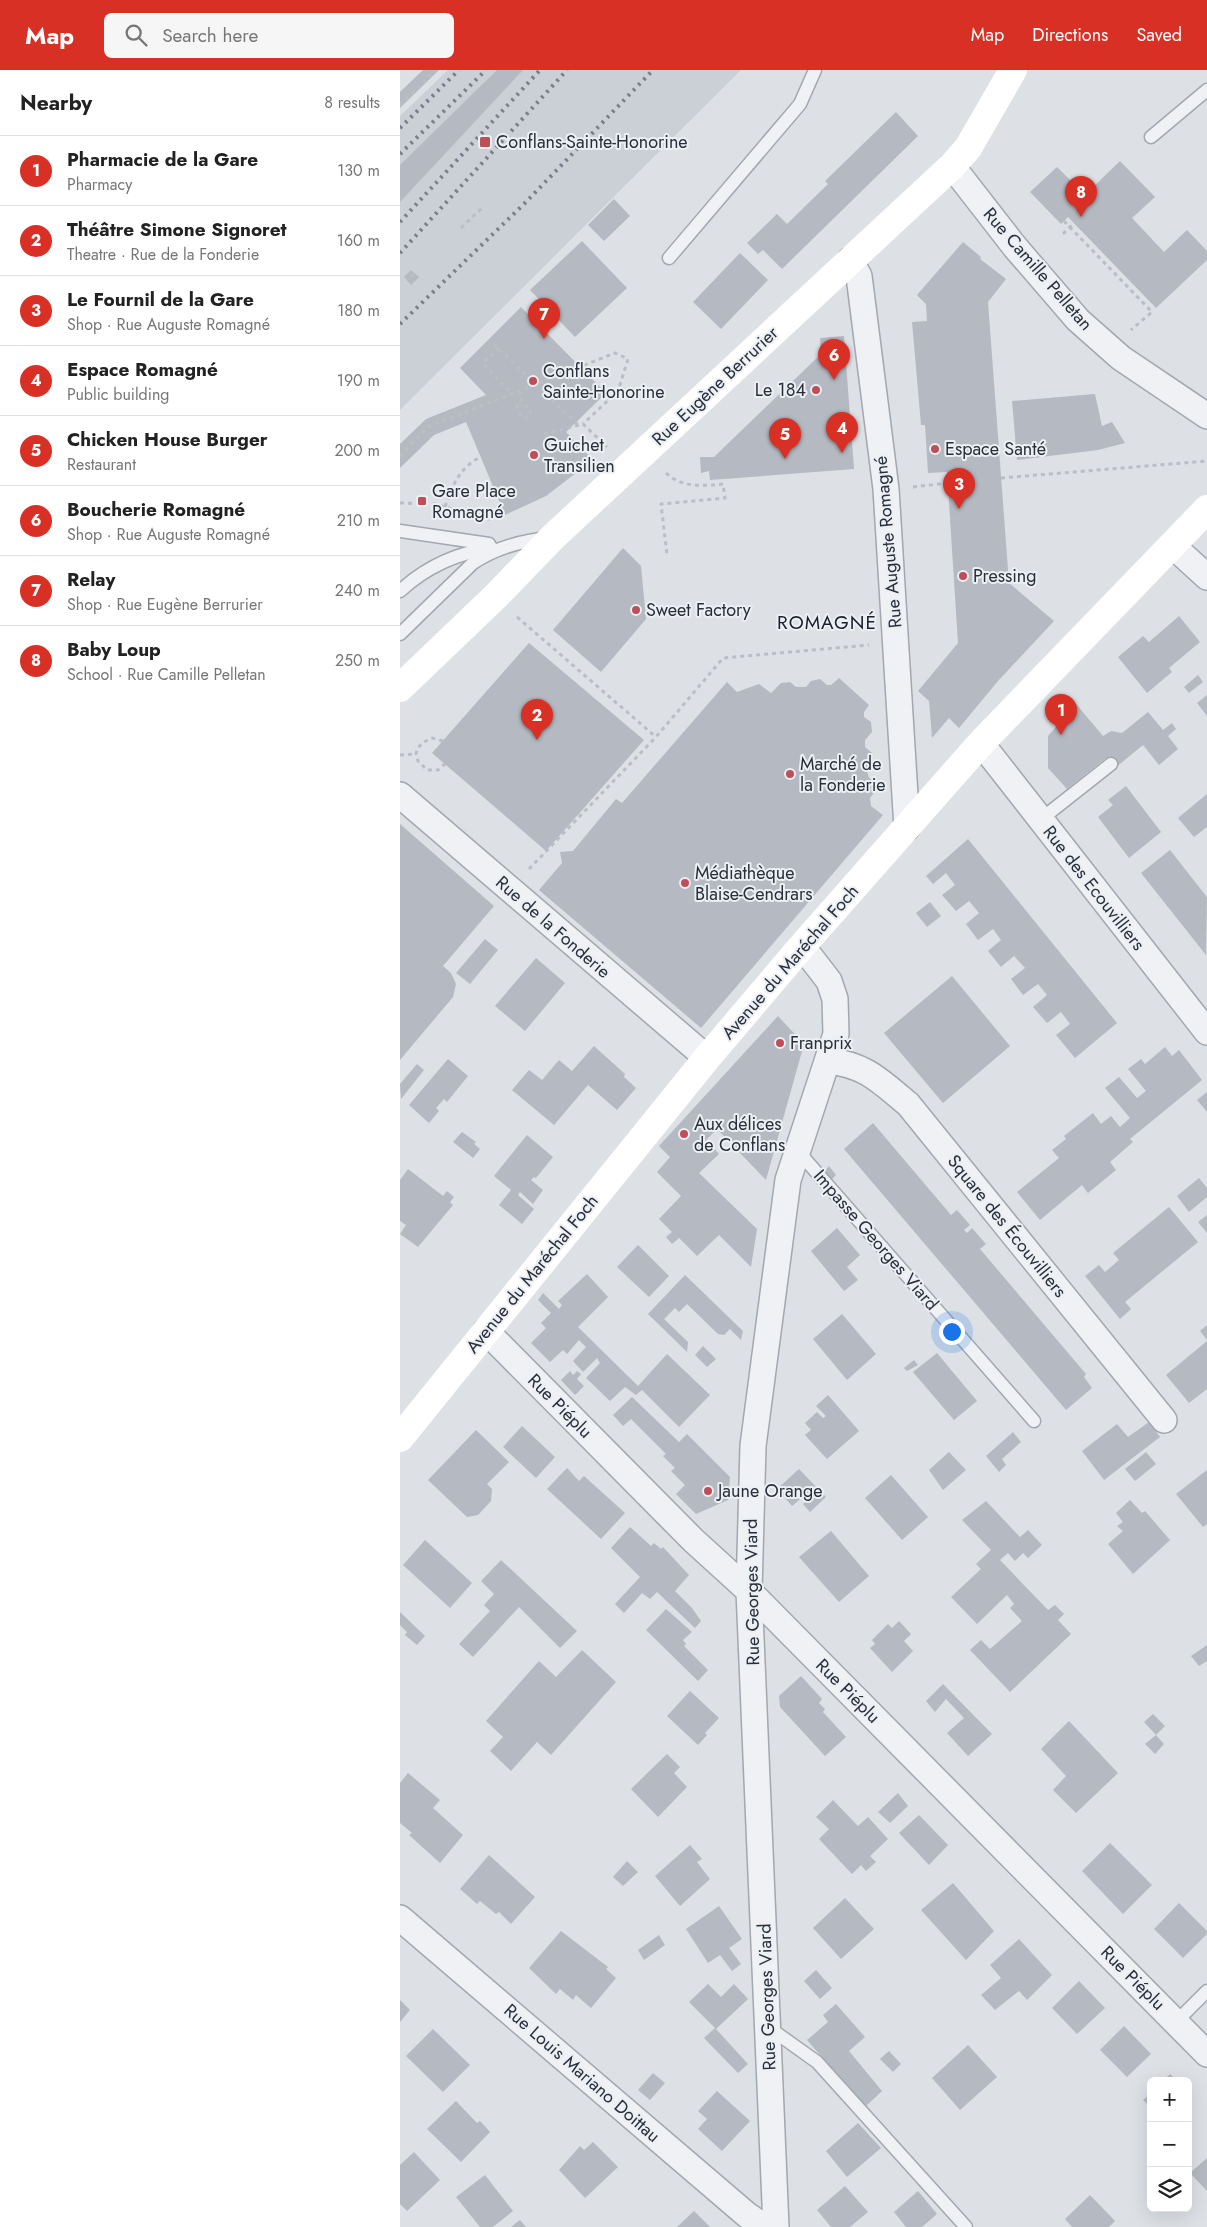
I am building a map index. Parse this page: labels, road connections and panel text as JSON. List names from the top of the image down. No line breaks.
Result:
{"streets":{"main road":["Rue Eugène Berrurier","Avenue du Maréchal Foch"],"street":["Rue Camille Pelletan","Rue Auguste Romagné","Rue des Ecouvilliers","Rue de la Fonderie","Square des Écouvilliers","Rue Piéplu","Rue Georges Viard","Rue Louis Mariano Doittau"],"lane":["Impasse Georges Viard"]},"crossings":[["Rue Camille Pelletan","Rue Eugène Berrurier"],["Rue Eugène Berrurier","Rue Auguste Romagné"],["Rue Auguste Romagné","Avenue du Maréchal Foch"],["Rue des Ecouvilliers","Avenue du Maréchal Foch"],["Rue de la Fonderie","Avenue du Maréchal Foch"],["Avenue du Maréchal Foch","Rue Piéplu"],["Avenue du Maréchal Foch","Rue Georges Viard"],["Square des Écouvilliers","Rue Georges Viard"],["Impasse Georges Viard","Rue Georges Viard"],["Rue Piéplu","Rue Georges Viard"]],"districts":["ROMAGNÉ"],"places":{"transit":["Conflans-Sainte-Honorine","Gare Place Romagné"],"other":["Conflans Sainte-Honorine","Le 184","Espace Santé","Guichet Transilien","Pressing","Sweet Factory","Marché de la Fonderie","Médiathèque Blaise-Cendrars","Franprix","Aux délices de Conflans","Jaune Orange"]},"page":{"header":"Map","search":"Search here","nav":["Map","Directions","Saved"],"heading":["Nearby","8 results"],"list":[{"mark":"1","name":"Pharmacie de la Gare","note":"Pharmacy","value":"130 m"},{"mark":"2","name":"Théâtre Simone Signoret","note":"Theatre · Rue de la Fonderie","value":"160 m"},{"mark":"3","name":"Le Fournil de la Gare","note":"Shop · Rue Auguste Romagné","value":"180 m"},{"mark":"4","name":"Espace Romagné","note":"Public building","value":"190 m"},{"mark":"5","name":"Chicken House Burger","note":"Restaurant","value":"200 m"},{"mark":"6","name":"Boucherie Romagné","note":"Shop · Rue Auguste Romagné","value":"210 m"},{"mark":"7","name":"Relay","note":"Shop · Rue Eugène Berrurier","value":"240 m"},{"mark":"8","name":"Baby Loup","note":"School · Rue Camille Pelletan","value":"250 m"}],"pins":["8","7","6","4","5","3","1","2"],"map_buttons":["+","−"]}}
